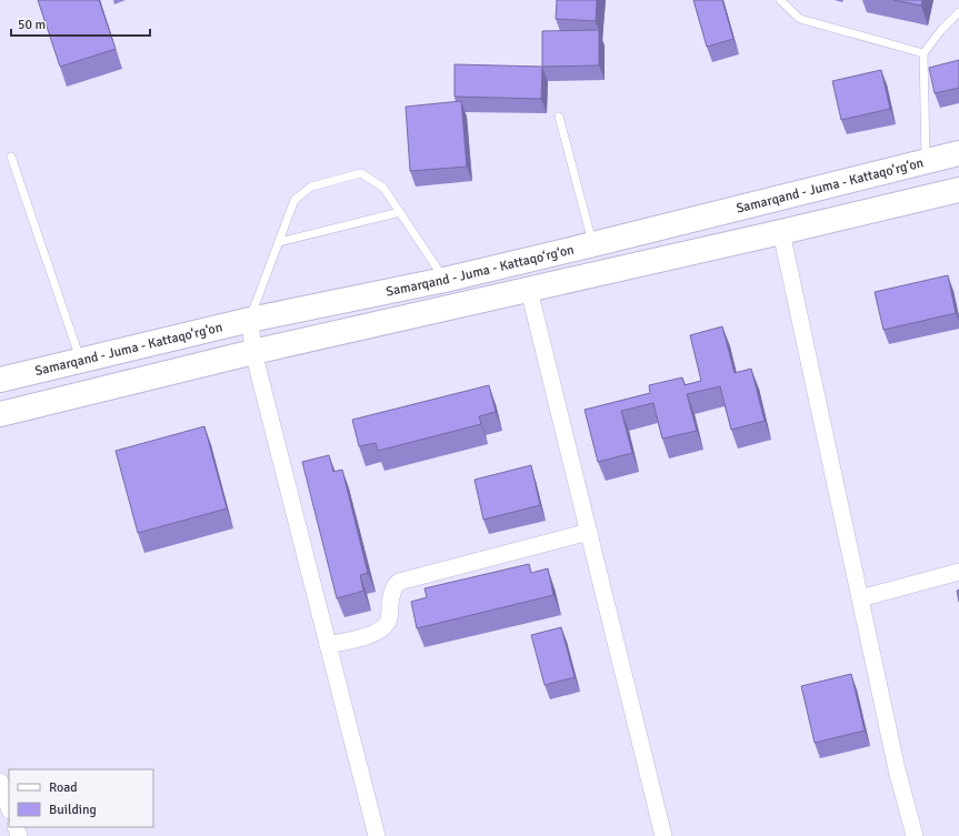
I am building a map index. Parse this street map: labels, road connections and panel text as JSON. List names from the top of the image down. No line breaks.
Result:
{"streets":{"main road":["Samarqand - Juma - Kattaqo‘rg‘on"]},"legend":["Road","Building"],"scale_bar":"50 m"}
